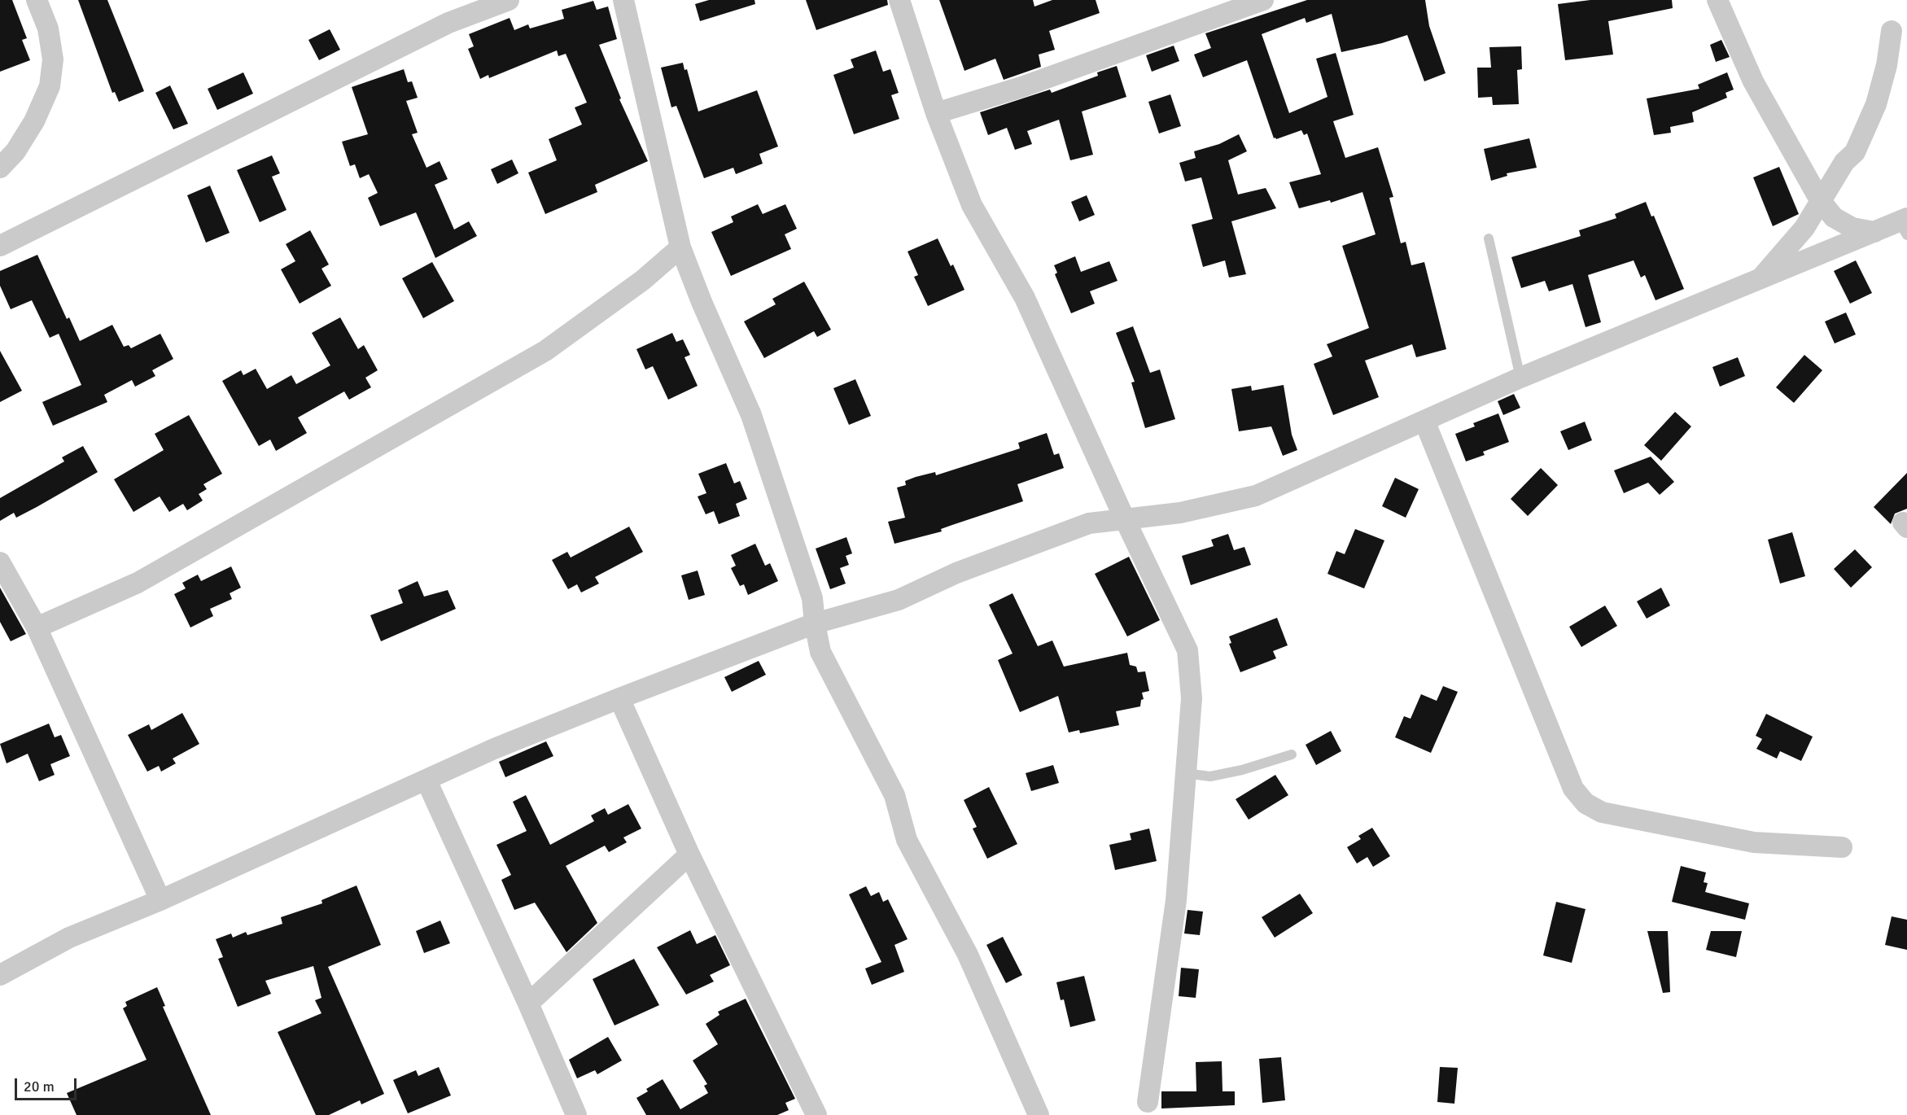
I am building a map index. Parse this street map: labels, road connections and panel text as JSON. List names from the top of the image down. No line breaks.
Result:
{"scale_bar":"20 m"}
